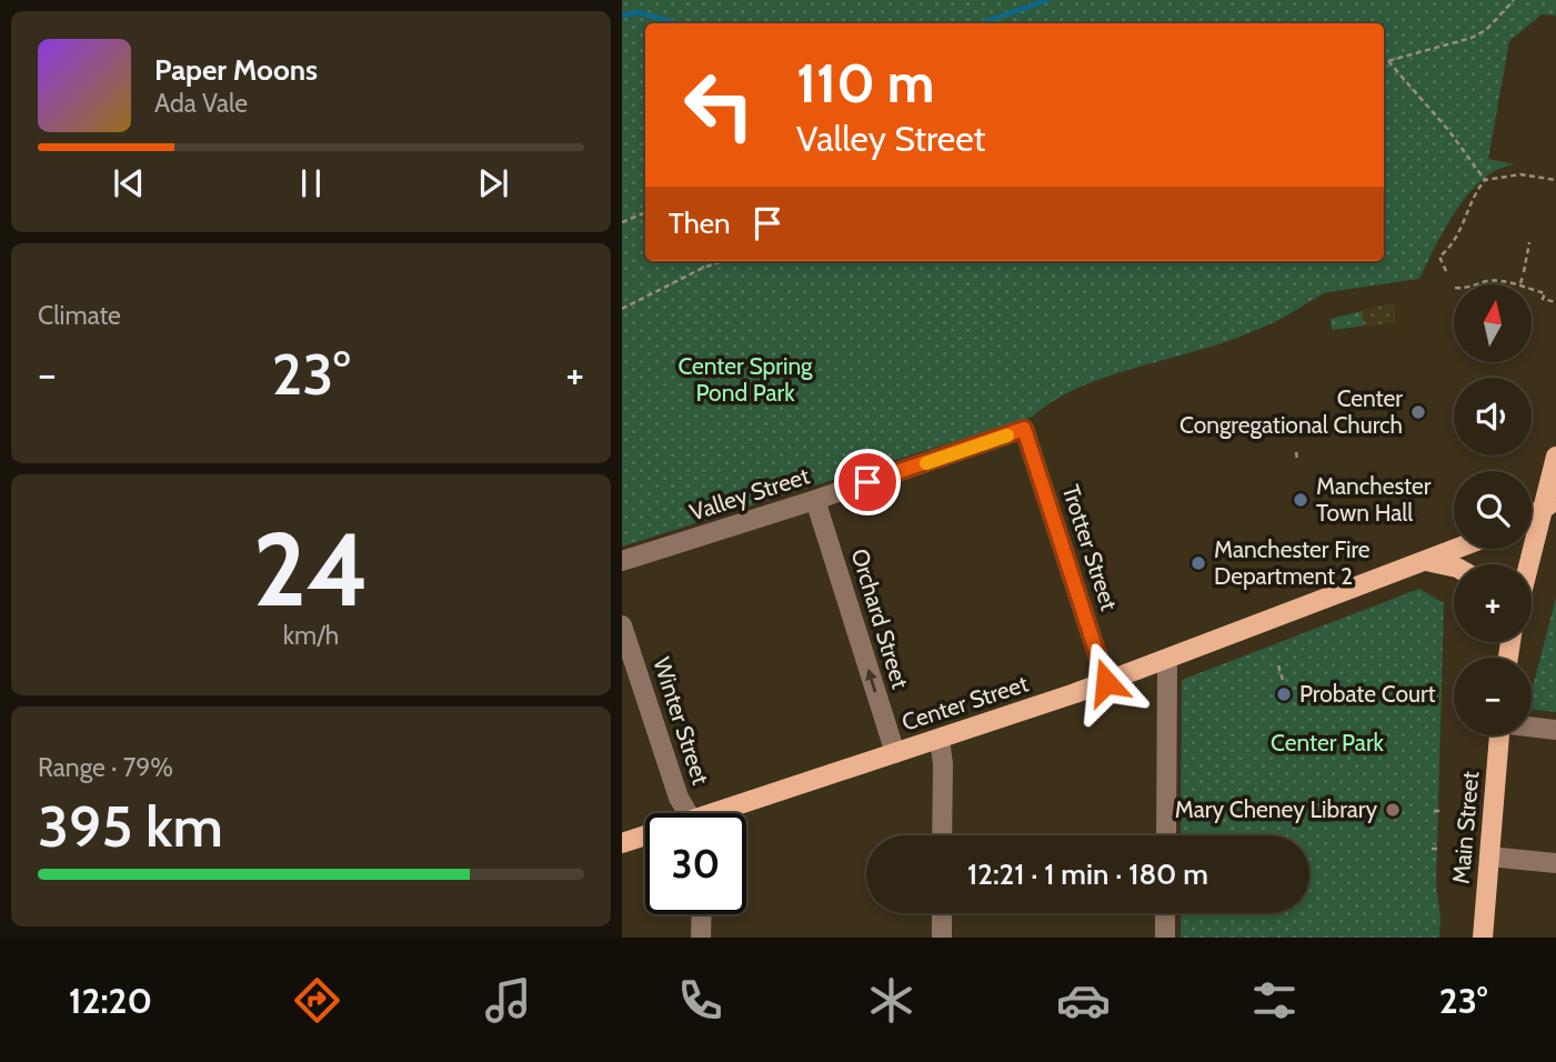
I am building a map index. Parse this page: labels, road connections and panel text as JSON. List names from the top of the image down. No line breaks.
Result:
{"streets":{"main road":["Center Street","Main Street"],"street":["Valley Street","Trotter Street","Orchard Street","Winter Street"]},"crossings":[["Valley Street","Trotter Street"],["Valley Street","Orchard Street"],["Trotter Street","Center Street"],["Orchard Street","Center Street"]],"one_way":["Orchard Street"],"parks":["Center Spring Pond Park","Center Park"],"places":["Center Congregational Church","Manchester Town Hall","Manchester Fire Department 2","Probate Court","Mary Cheney Library"],"north":"top","page":{"turn":["110 m","Valley Street"],"song":["Paper Moons","Ada Vale"],"then":"Then","tile":["Climate",["24","km/h"],["Range · 79%","395 km"]],"map_buttons":["+","−"],"heat":["−","23°","+"],"limit":"30","trip":"12:21 · 1 min · 180 m","tabs":["12:20","23°"]}}
